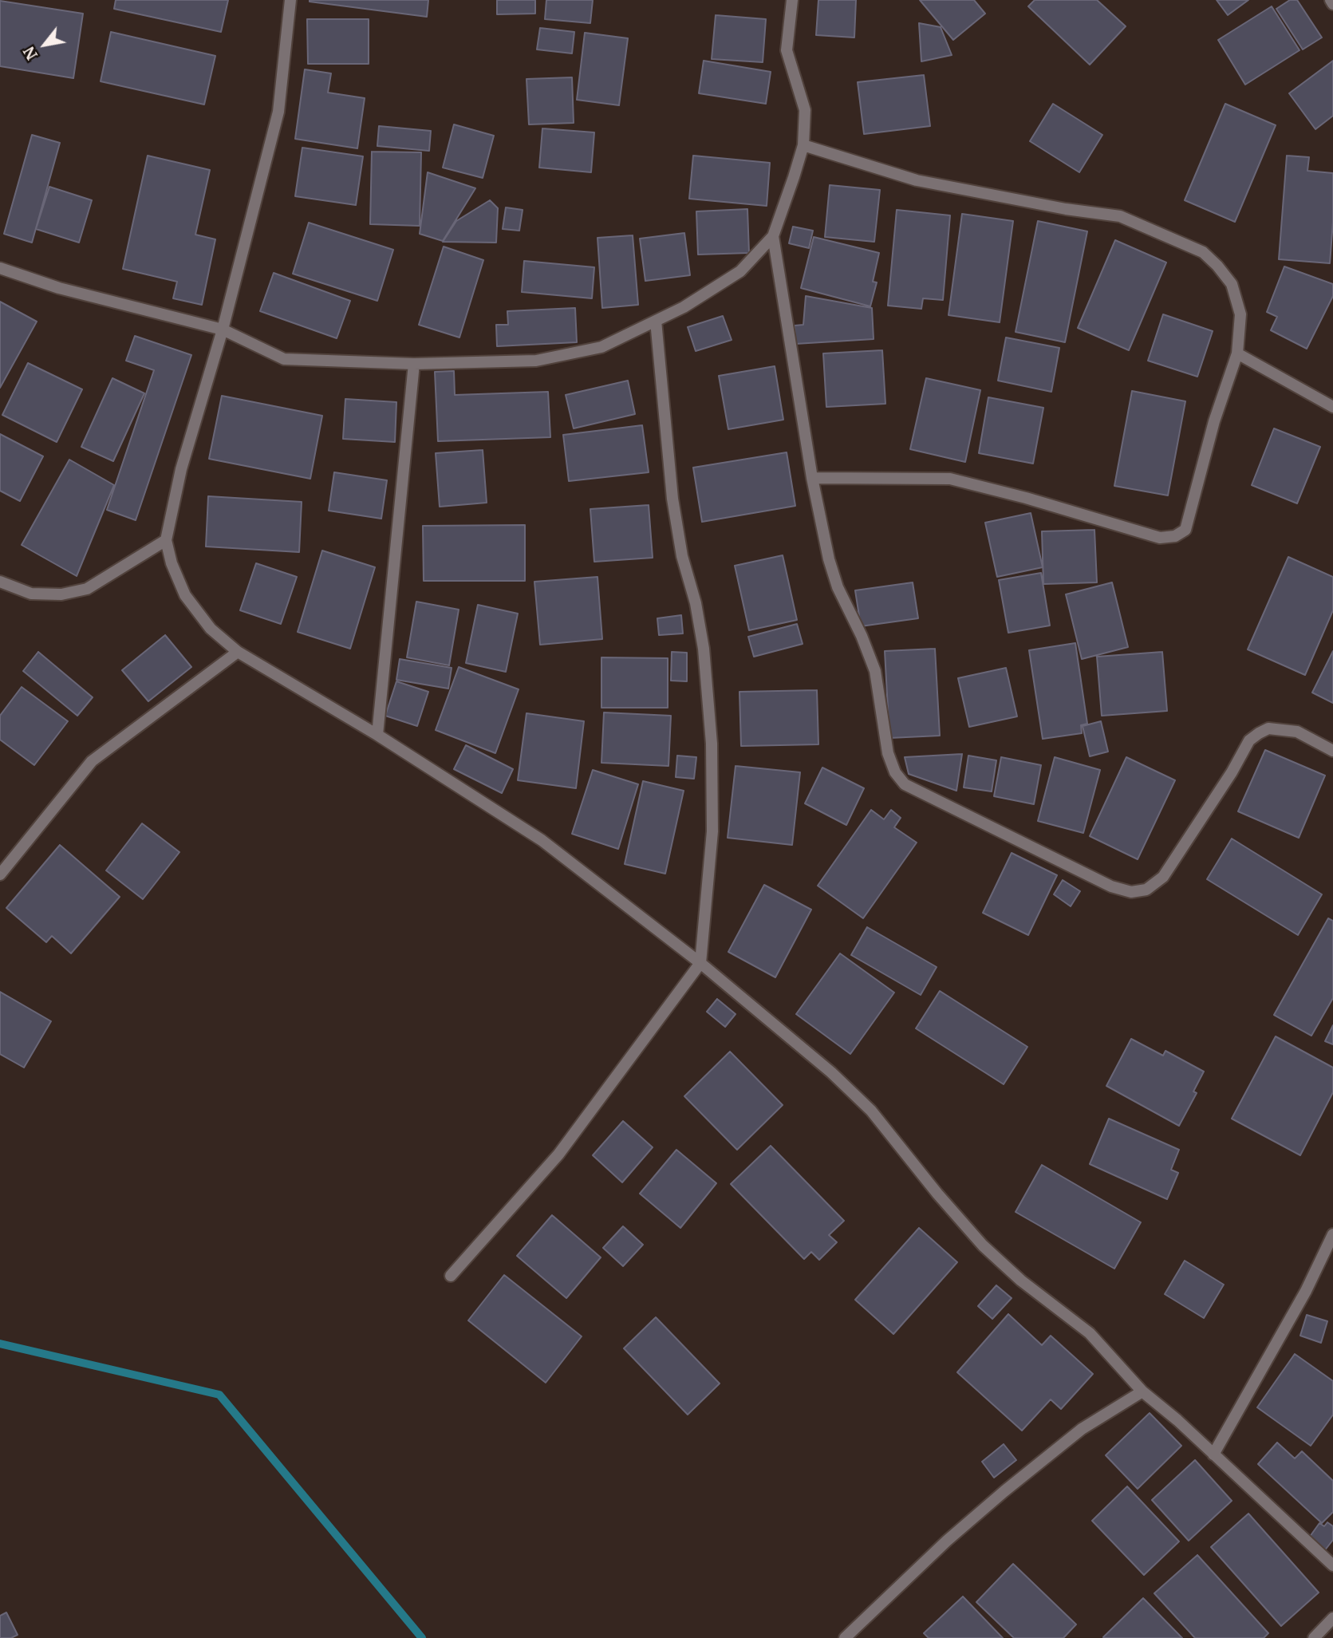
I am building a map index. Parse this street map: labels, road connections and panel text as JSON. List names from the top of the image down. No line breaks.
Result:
{"north":"bottom left"}
